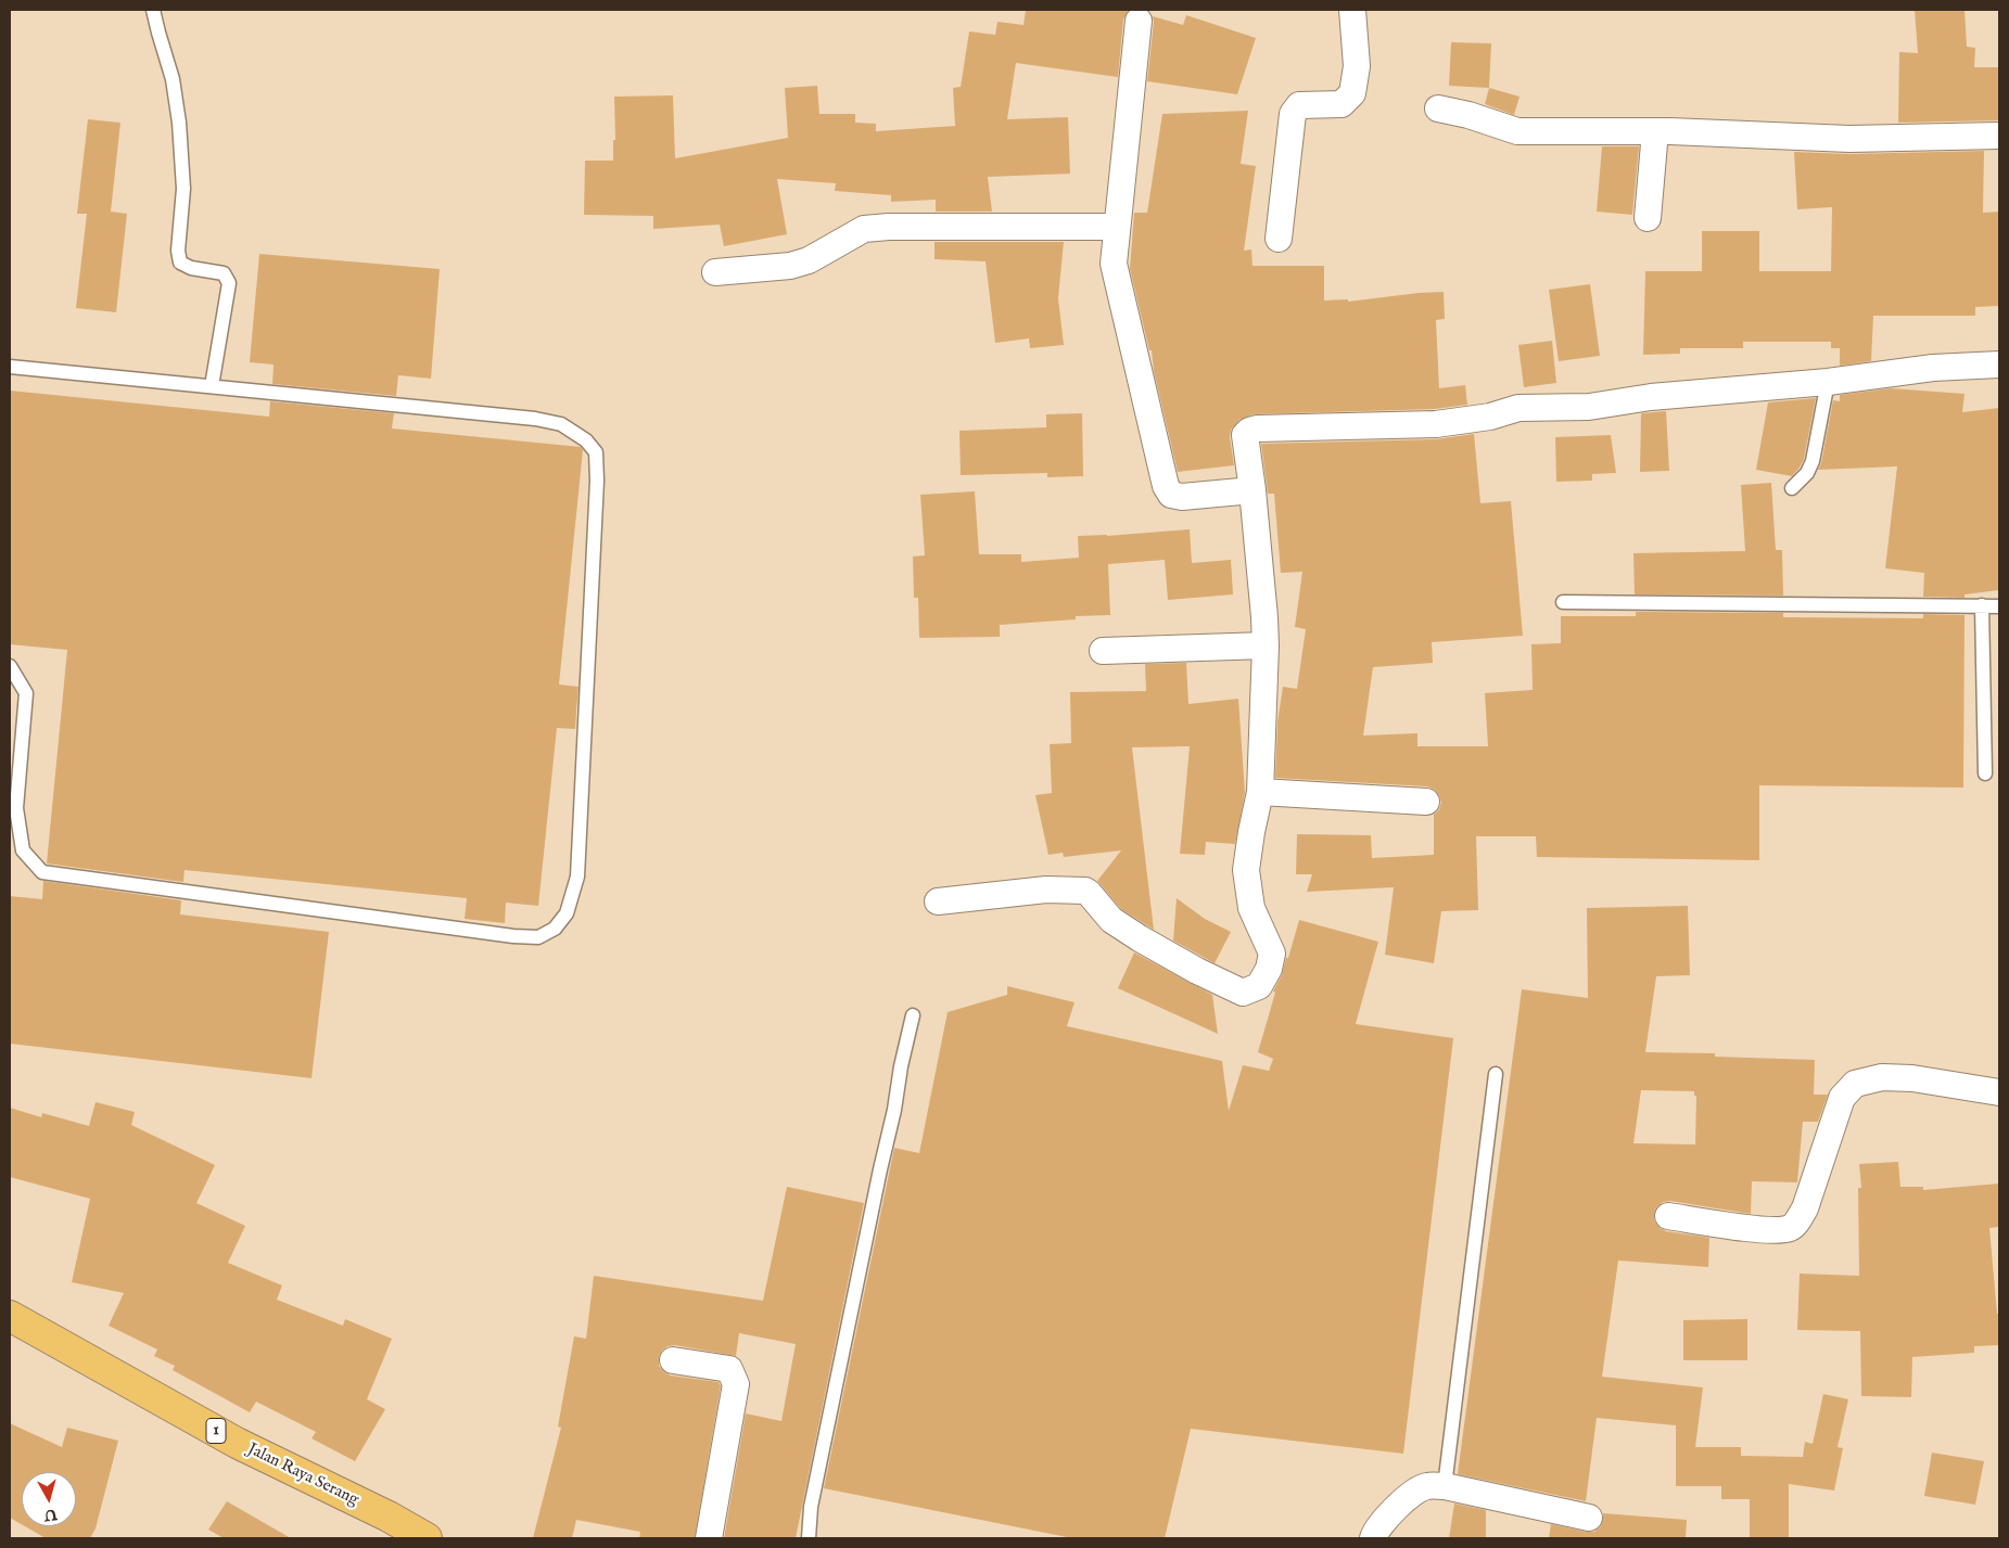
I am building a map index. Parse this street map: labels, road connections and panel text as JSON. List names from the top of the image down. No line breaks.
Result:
{"streets":{"highway":["1","Jalan Raya Serang"]},"north":"bottom"}
